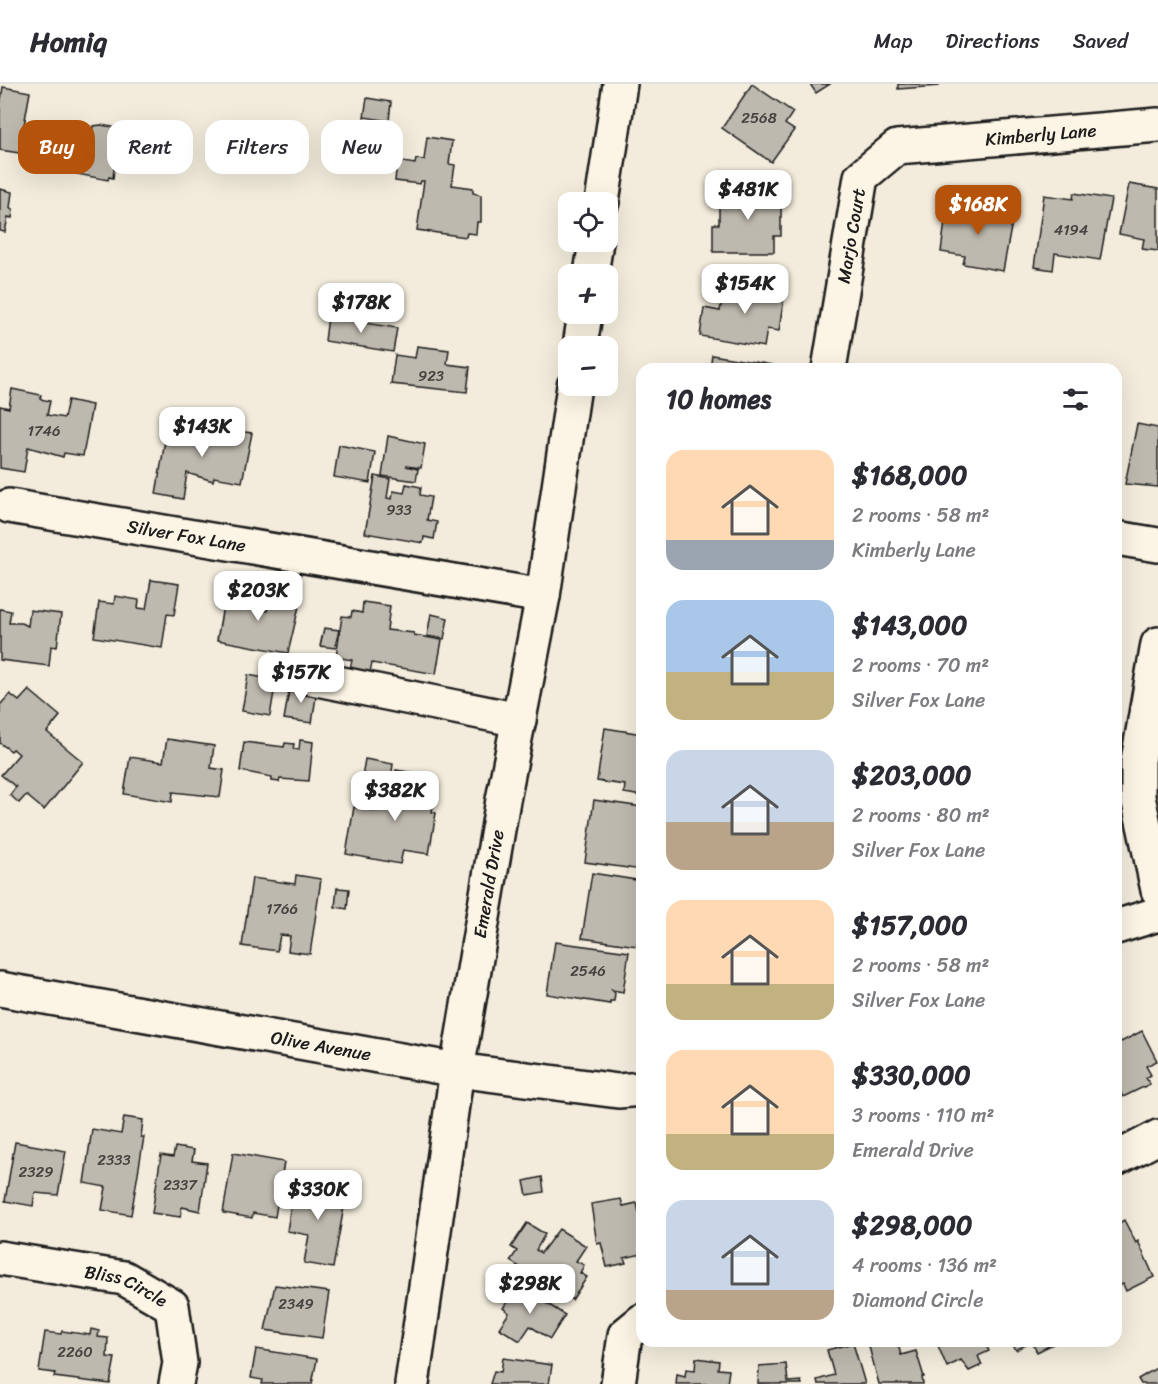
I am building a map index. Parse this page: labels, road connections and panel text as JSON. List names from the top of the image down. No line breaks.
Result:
{"streets":{"main road":["Kimberly Lane","Marjo Court","Silver Fox Lane","Emerald Drive","Olive Avenue","Bliss Circle"]},"crossings":[["Kimberly Lane","Marjo Court"],["Silver Fox Lane","Emerald Drive"],["Emerald Drive","Olive Avenue"]],"house_numbers":["2568","4194","923","1746","933","1766","2546","2333","2329","2337","2349","2260"],"page":{"header":"Homiq","nav":["Map","Directions","Saved"],"chip":["Buy","Rent","Filters","New"],"price":["$481K","$168K","$154K","$178K","$143K","$203K","$157K","$382K","$330K","$298K"],"map_buttons":["+","−"],"heading":"10 homes","list":[{"name":"$168,000","note":"2 rooms · 58 m² · Kimberly Lane"},{"name":"$143,000","note":"2 rooms · 70 m² · Silver Fox Lane"},{"name":"$203,000","note":"2 rooms · 80 m² · Silver Fox Lane"},{"name":"$157,000","note":"2 rooms · 58 m² · Silver Fox Lane"},{"name":"$330,000","note":"3 rooms · 110 m² · Emerald Drive"},{"name":"$298,000","note":"4 rooms · 136 m² · Diamond Circle"}]}}
